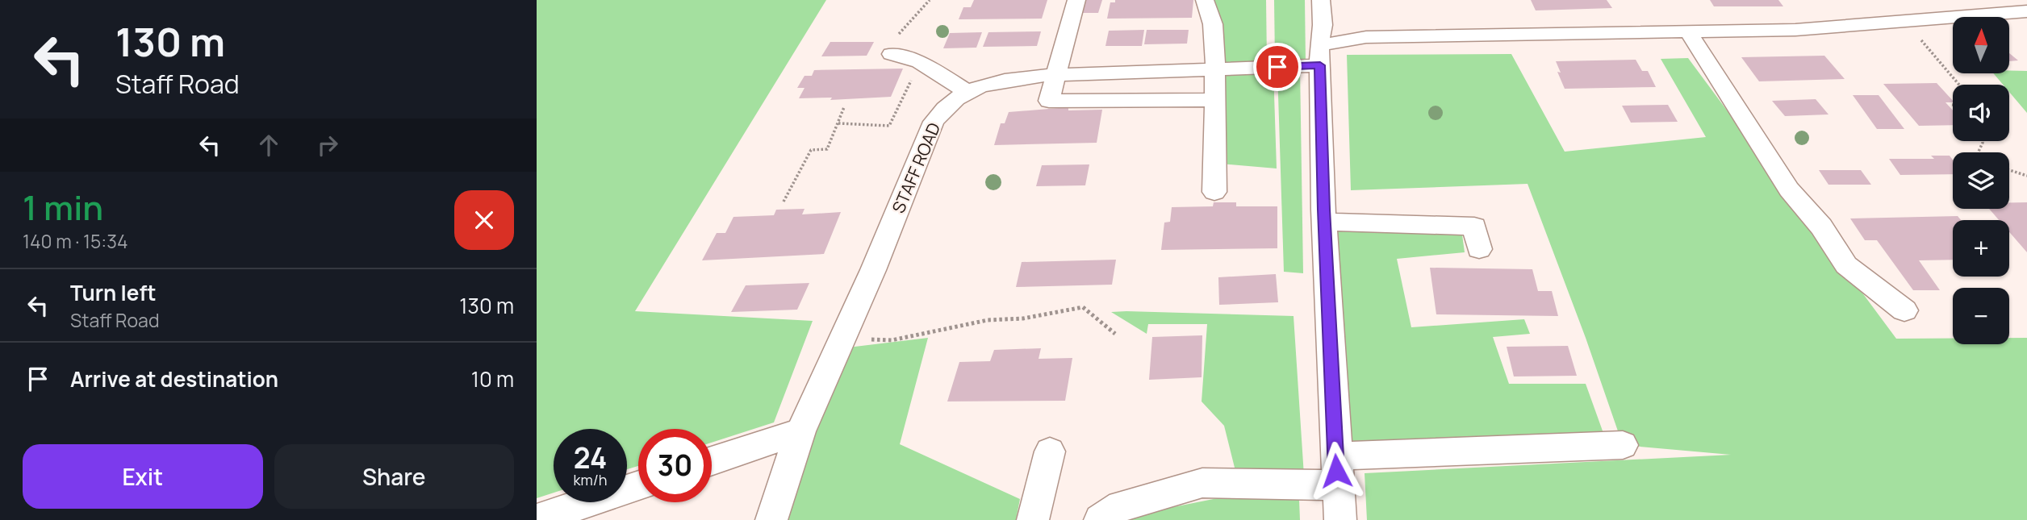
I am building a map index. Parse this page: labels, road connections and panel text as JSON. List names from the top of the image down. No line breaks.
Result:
{"streets":{"street":["STAFF ROAD"]},"north":"top","page":{"turn":["130 m","Staff Road"],"map_buttons":["+","−"],"heading":["1 min","140 m · 15:34"],"list":[{"name":"Turn left","note":"Staff Road","value":"130 m"},{"name":"Arrive at destination","value":"10 m"}],"speed":"24 km/h","limit":"30","buttons":["Exit","Share"]}}
